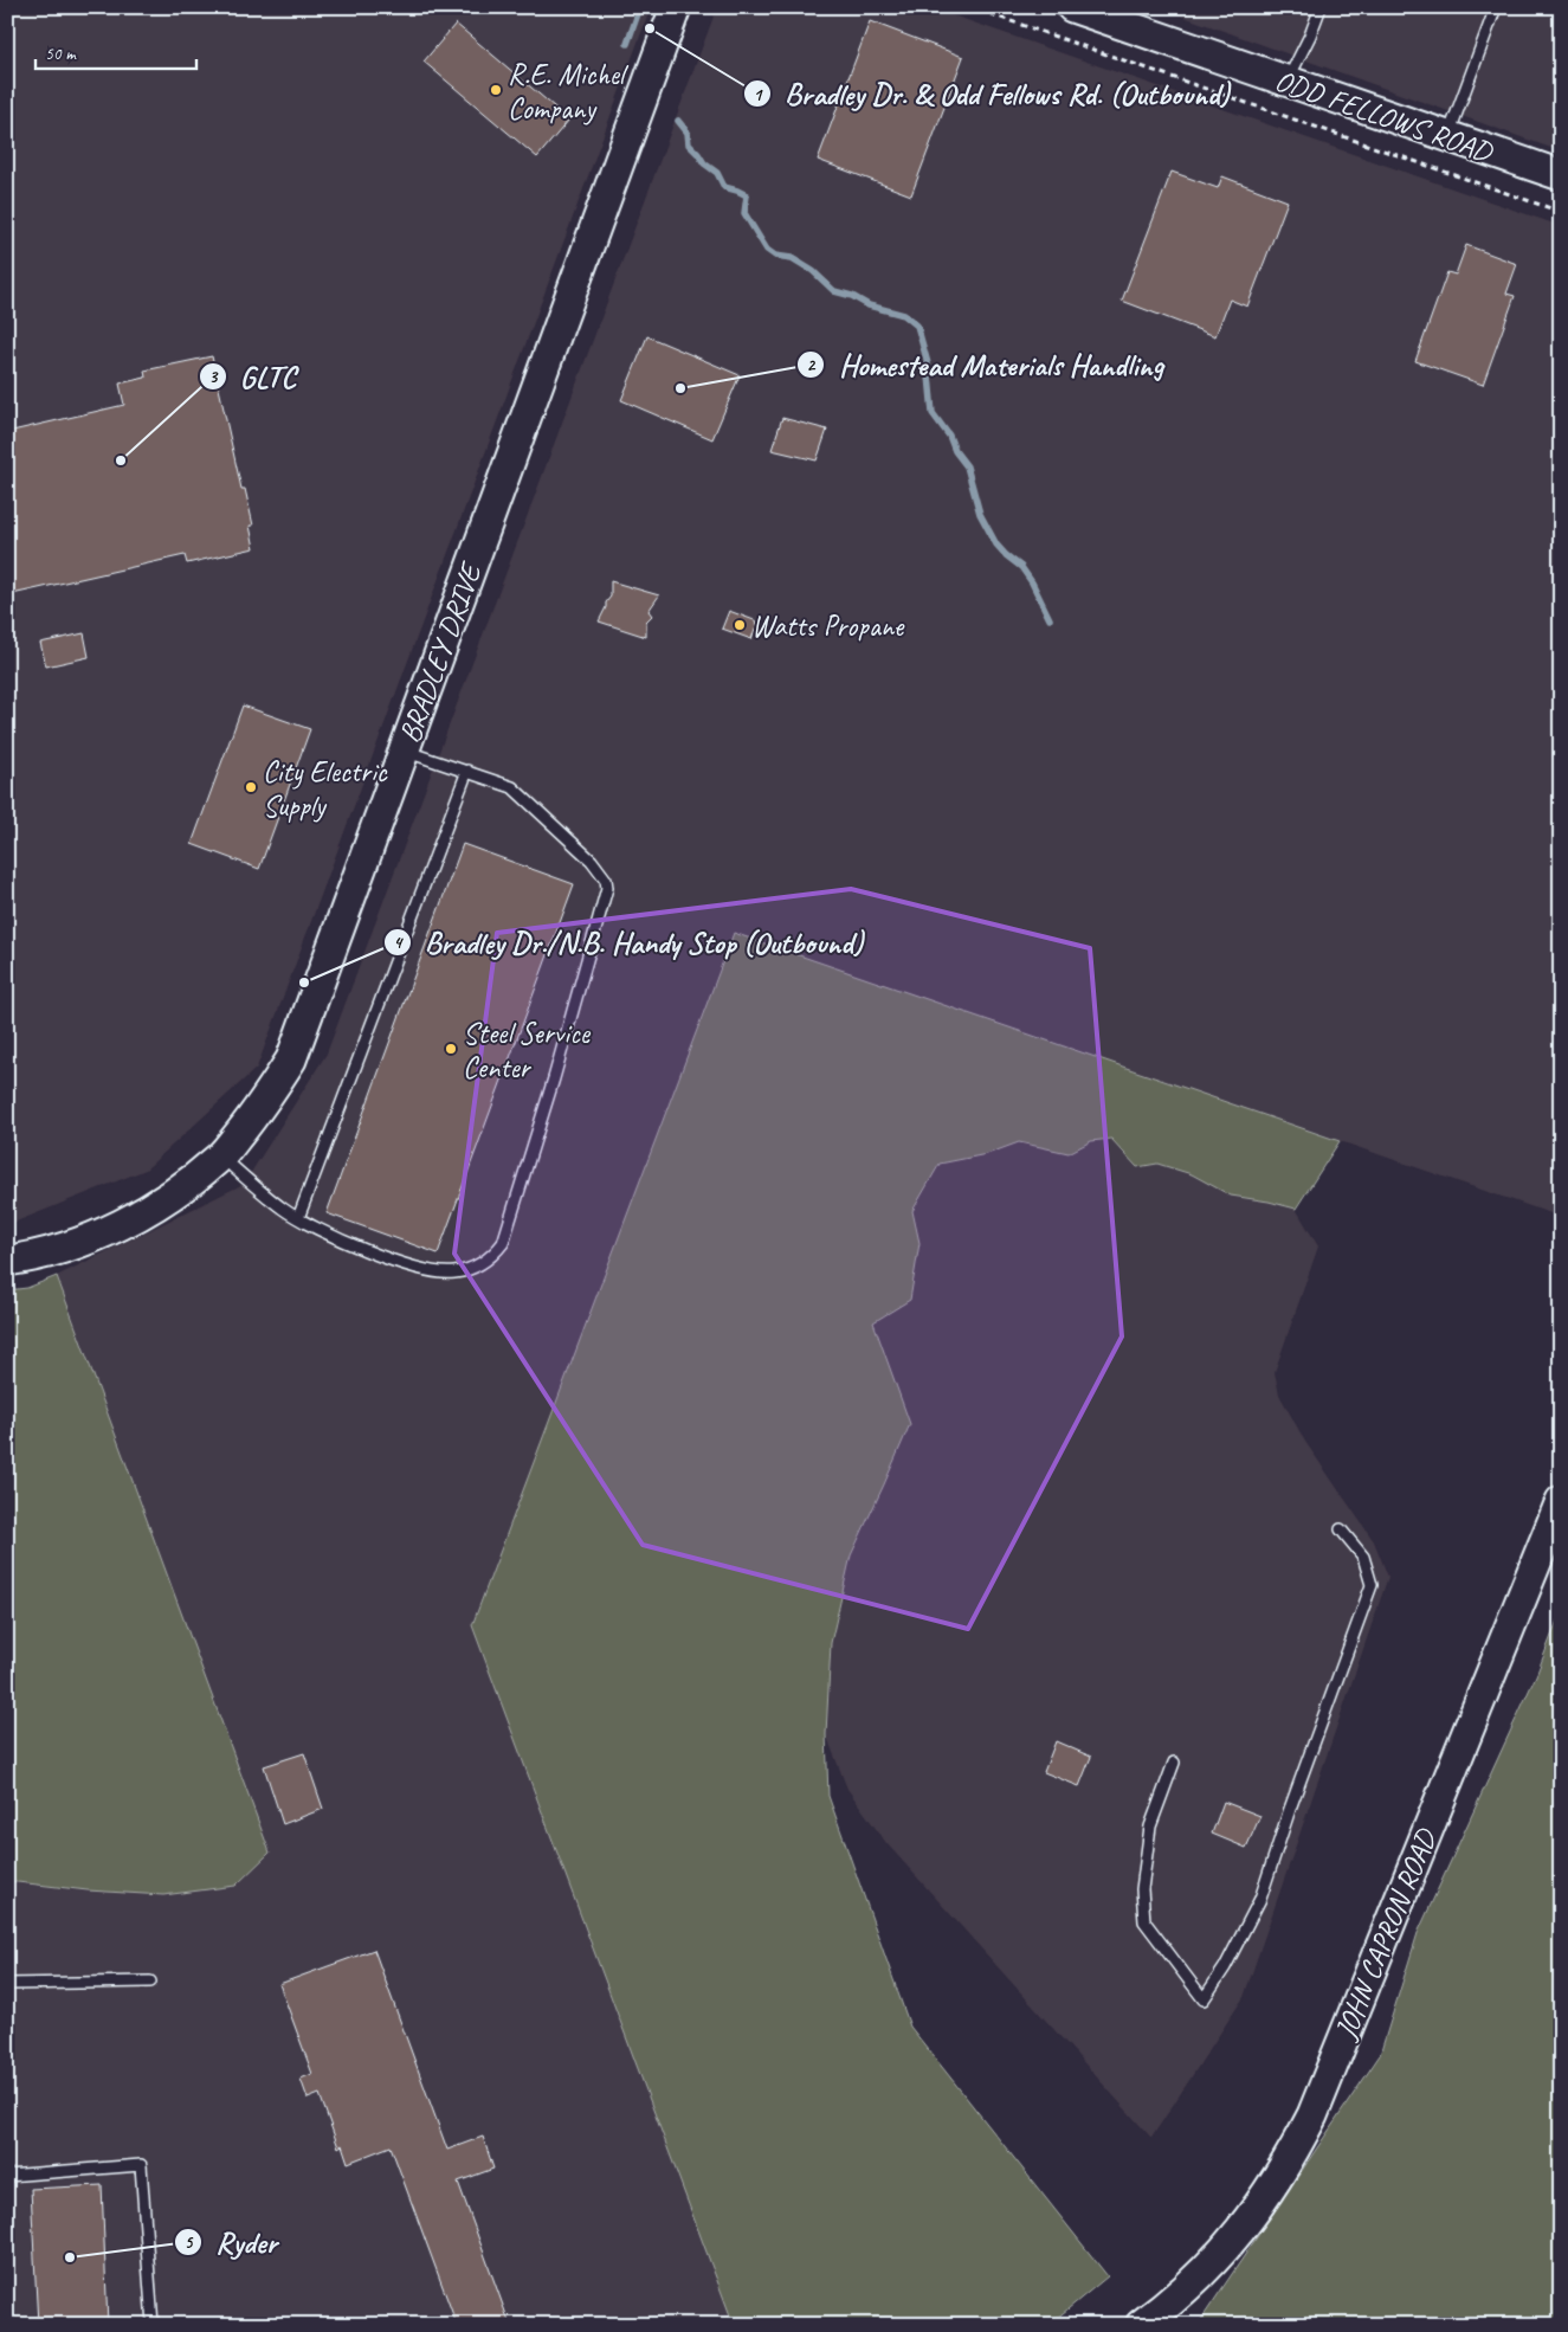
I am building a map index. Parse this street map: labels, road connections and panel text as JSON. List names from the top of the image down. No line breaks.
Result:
{"streets":{"street":["ODD FELLOWS ROAD","BRADLEY DRIVE","JOHN CAPRON ROAD"]},"places":["Bradley Dr. & Odd Fellows Rd. (Outbound)","R.E. Michel Company","Homestead Materials Handling","GLTC","Watts Propane","City Electric Supply","Bradley Dr./N.B. Handy Stop (Outbound)","Steel Service Center","Ryder"],"scale_bar":"50 m"}
